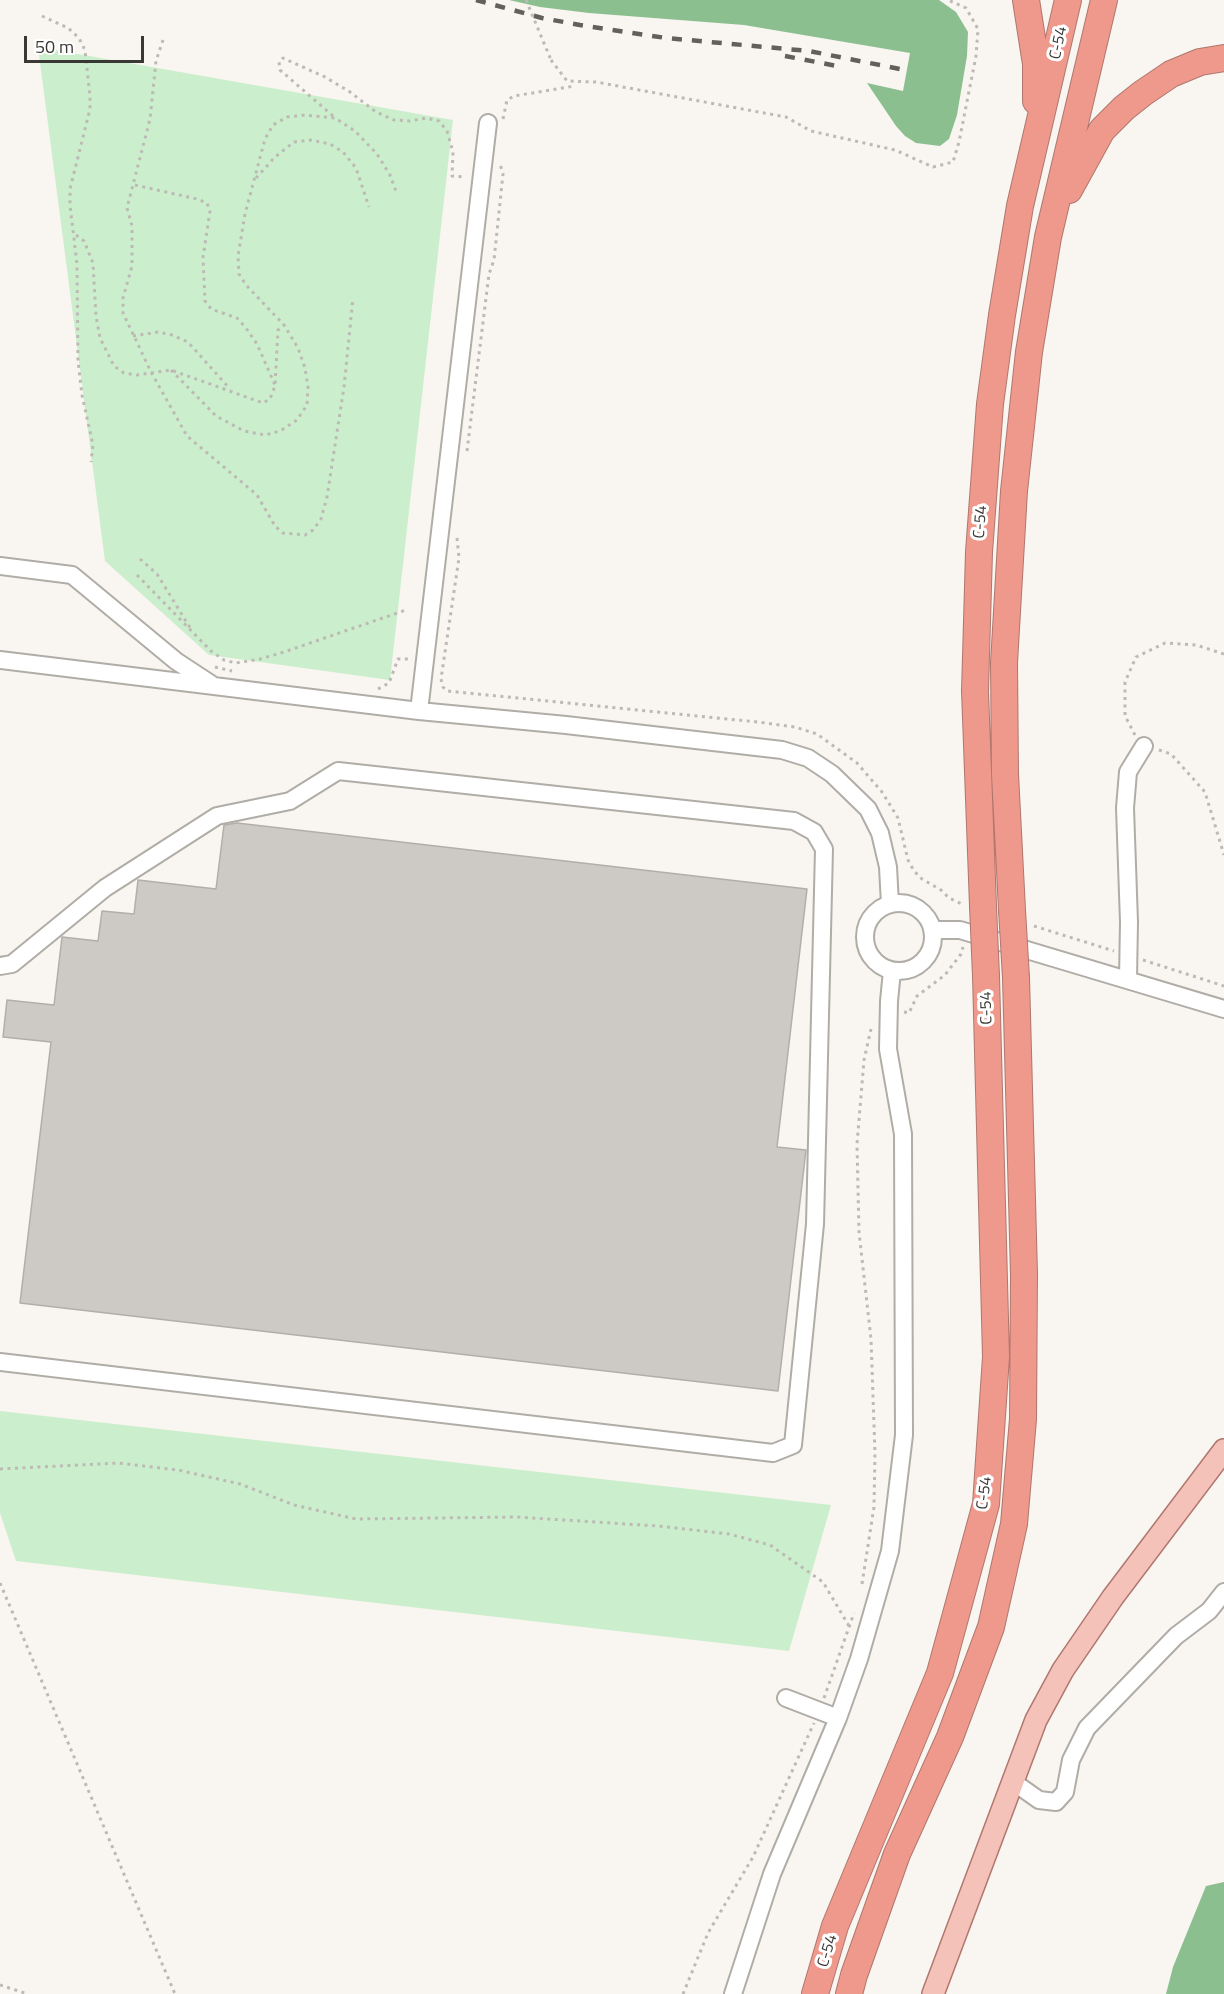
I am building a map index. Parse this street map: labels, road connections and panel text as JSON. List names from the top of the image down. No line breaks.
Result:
{"streets":{"highway":["C-54"]},"scale_bar":"50 m"}
